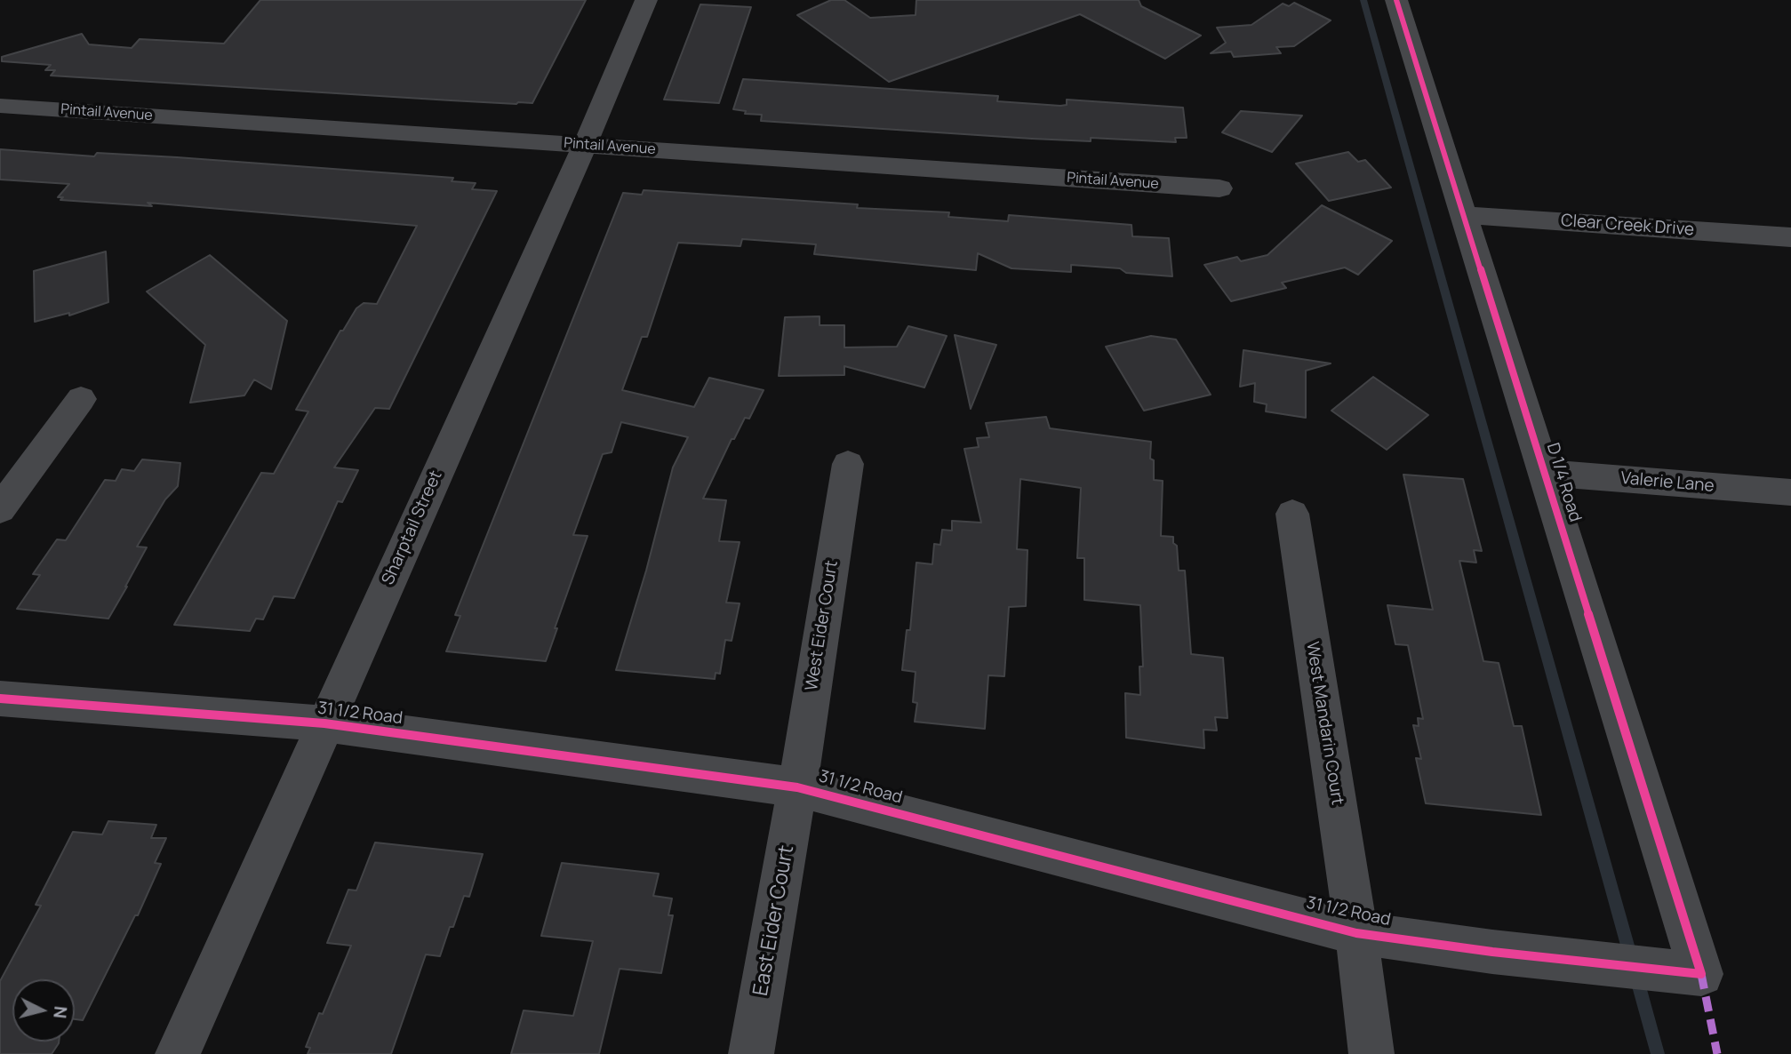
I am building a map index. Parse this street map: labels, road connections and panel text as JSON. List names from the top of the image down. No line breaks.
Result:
{"streets":{"street":["Pintail Avenue","Clear Creek Drive","D 1/4 Road","Valerie Lane","Sharptail Street","West Eider Court","31 1/2 Road","West Mandarin Court","East Eider Court"]},"crossings":[["Pintail Avenue","Sharptail Street"],["Clear Creek Drive","D 1/4 Road"],["D 1/4 Road","Valerie Lane"],["D 1/4 Road","31 1/2 Road"],["Sharptail Street","31 1/2 Road"],["West Eider Court","31 1/2 Road"],["West Eider Court","East Eider Court"],["31 1/2 Road","West Mandarin Court"],["31 1/2 Road","East Eider Court"]],"north":"right"}
